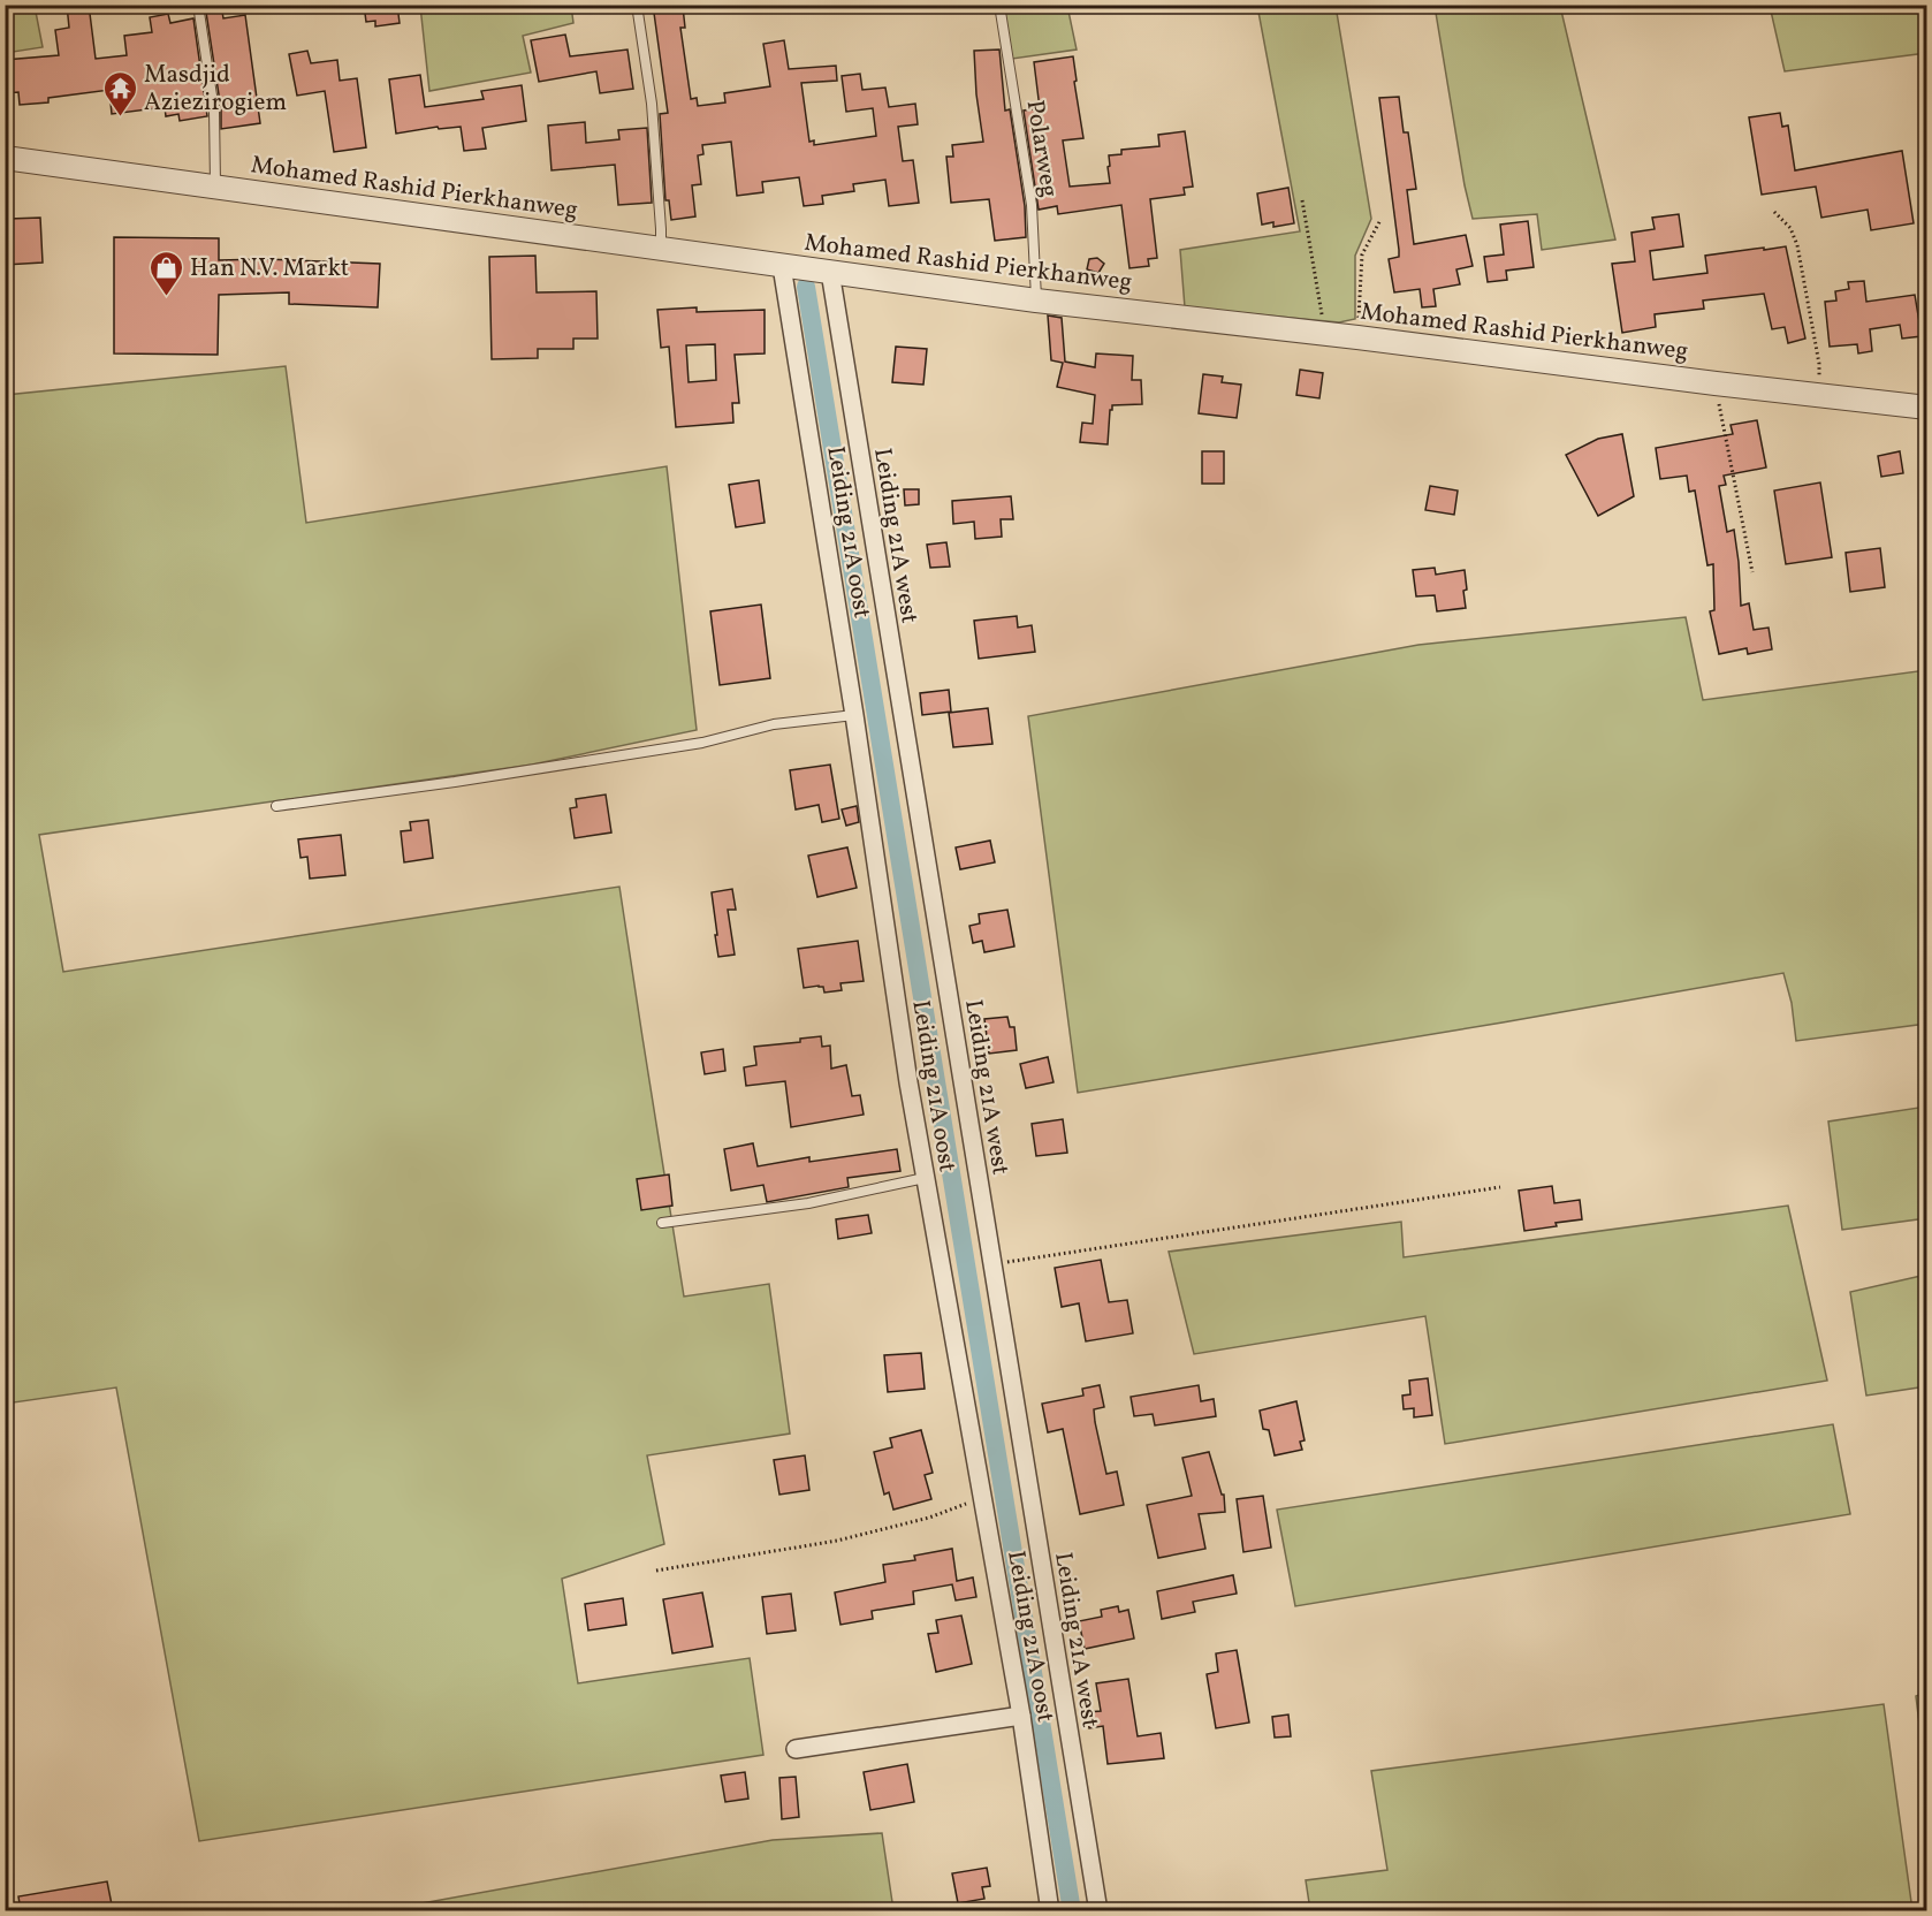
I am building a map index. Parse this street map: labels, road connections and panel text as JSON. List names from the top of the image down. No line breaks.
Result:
{"streets":{"street":["Mohamed Rashid Pierkhanweg","Leiding 21A oost","Leiding 21A west"],"lane":["Polarweg"]},"crossings":[["Polarweg","Mohamed Rashid Pierkhanweg"],["Mohamed Rashid Pierkhanweg","Leiding 21A oost"],["Mohamed Rashid Pierkhanweg","Leiding 21A west"]],"places":{"temple":["Masdjid Aziezirogiem"],"shop":["Han N.V. Markt"]}}
